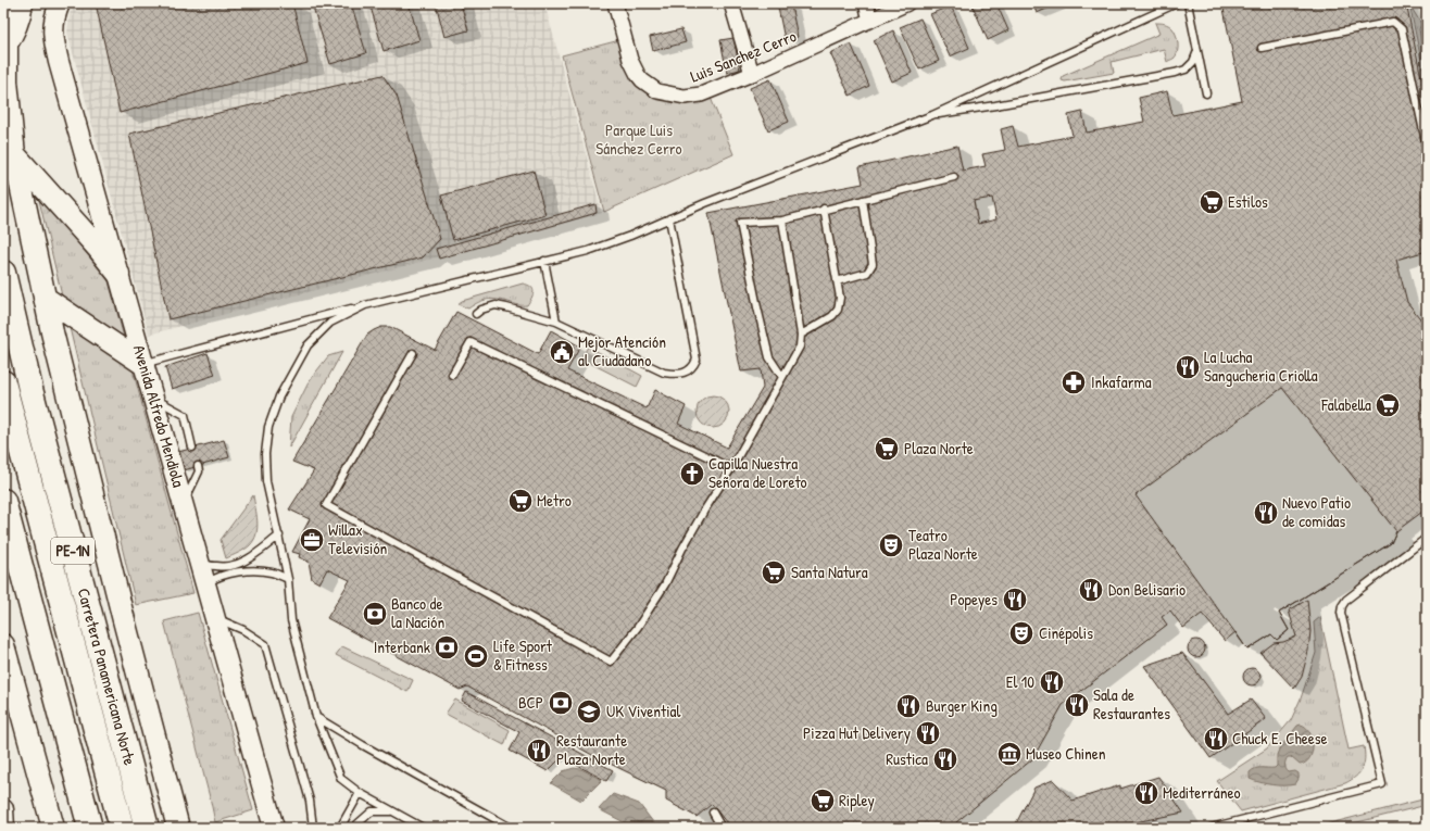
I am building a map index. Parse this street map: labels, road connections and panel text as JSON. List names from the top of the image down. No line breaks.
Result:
{"streets":{"highway":["PE-1N","Carretera Panamericana Norte"],"main road":["Avenida Alfredo Mendiola"],"street":["Luis Sanchez Cerro"]},"parks":["Parque Luis Sánchez Cerro"],"places":{"supermarket":["Estilos","Falabella","Plaza Norte","Metro","Santa Natura","Ripley"],"public building":["Mejor Atención al Ciudadano"],"restaurant":["La Lucha Sangucheria Criolla","Nuevo Patio de comidas","Don Belisario","Popeyes","El 10","Sala de Restaurantes","Burger King","Pizza Hut Delivery","Chuck E. Cheese","Restaurante Plaza Norte","Rustica","Mediterráneo"],"pharmacy":["Inkafarma"],"church":["Capilla Nuestra Señora de Loreto"],"office":["Willax Televisión"],"theatre":["Teatro Plaza Norte","Cinépolis"],"bank":["Banco de la Nación","Interbank","BCP"],"sports":["Life Sport & Fitness"],"school or university":["UK Vivential"],"museum":["Museo Chinen"]}}
